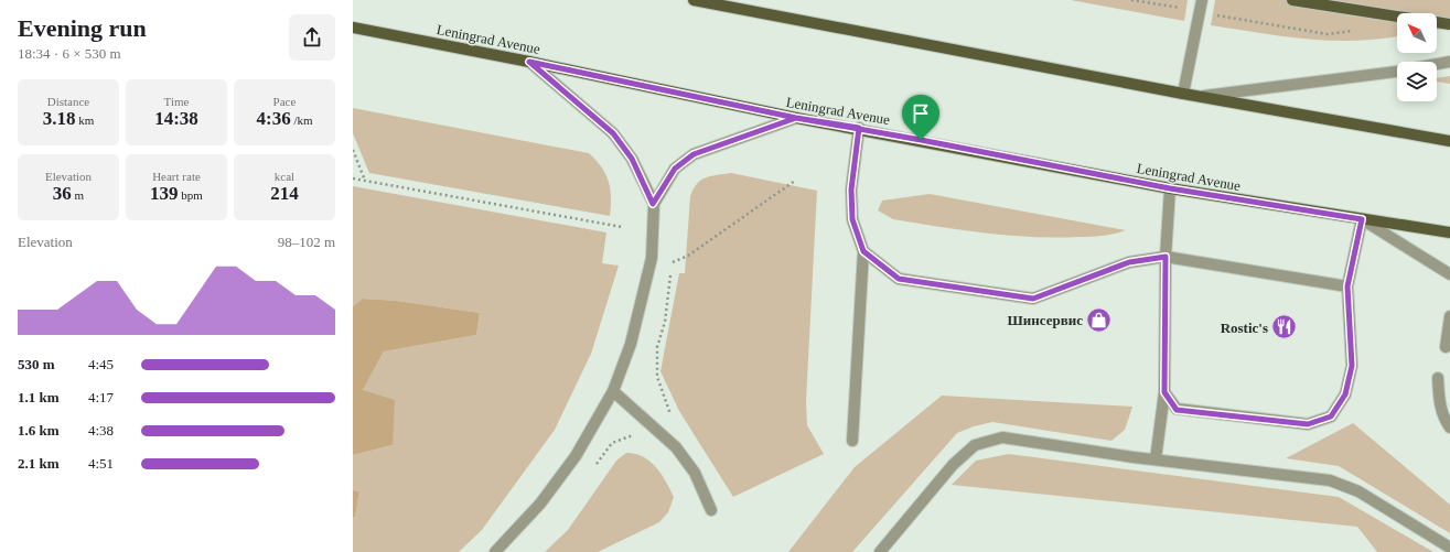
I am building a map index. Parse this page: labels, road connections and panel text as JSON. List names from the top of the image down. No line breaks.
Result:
{"streets":{"main road":["Leningrad Avenue"]},"places":{"shop":["Шинсервис"],"restaurant":["Rostic's"]},"north":"top left","page":{"heading":["Evening run","18:34 · 6 × 530 m"],"stats":[["Distance","3.18 km"],["Time","14:38"],["Pace","4:36 /km"],["Elevation","36 m"],["Heart rate","139 bpm"],["kcal","214"]],"chart":["Elevation","98–102 m"],"list":[{"name":"530 m","note":"4:45"},{"name":"1.1 km","note":"4:17"},{"name":"1.6 km","note":"4:38"},{"name":"2.1 km","note":"4:51"}]}}
